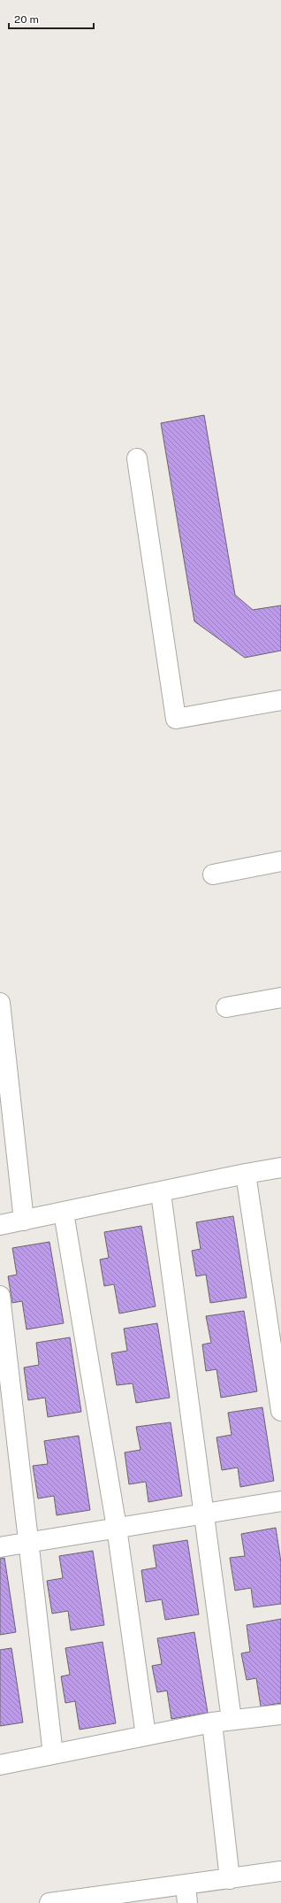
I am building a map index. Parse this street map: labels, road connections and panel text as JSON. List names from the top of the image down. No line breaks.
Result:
{"scale_bar":"20 m"}
